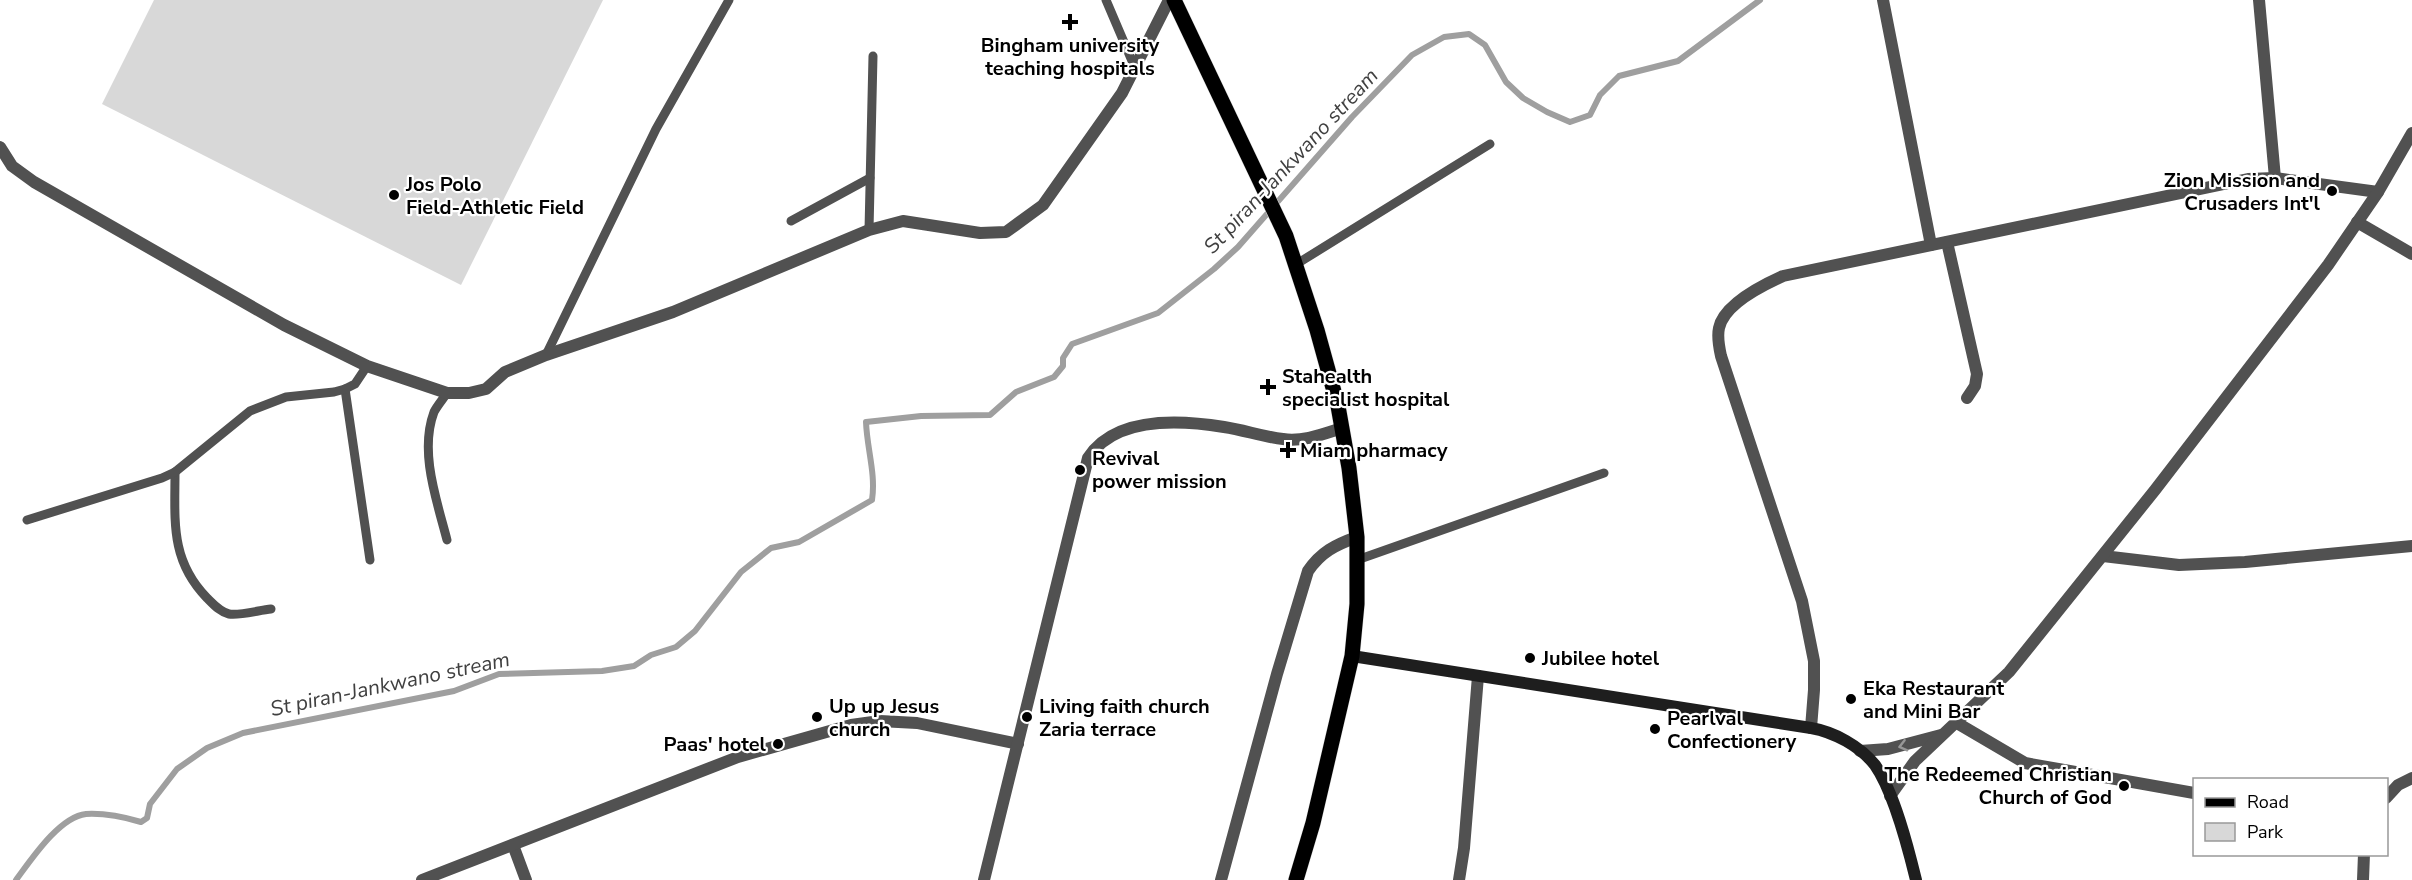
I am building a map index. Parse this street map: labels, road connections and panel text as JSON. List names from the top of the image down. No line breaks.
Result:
{"water":["St piran-Jankwano stream"],"places":{"health":["Bingham university teaching hospitals","Stahealth specialist hospital","Miam pharmacy"],"other":["Zion Mission and Crusaders Int'l","Jos Polo Field-Athletic Field","Revival power mission","Jubilee hotel","Eka Restaurant and Mini Bar","Up up Jesus church","Living faith church Zaria terrace","Pearlval Confectionery","Paas' hotel","The Redeemed Christian Church of God"]},"legend":["Road","Park"]}
